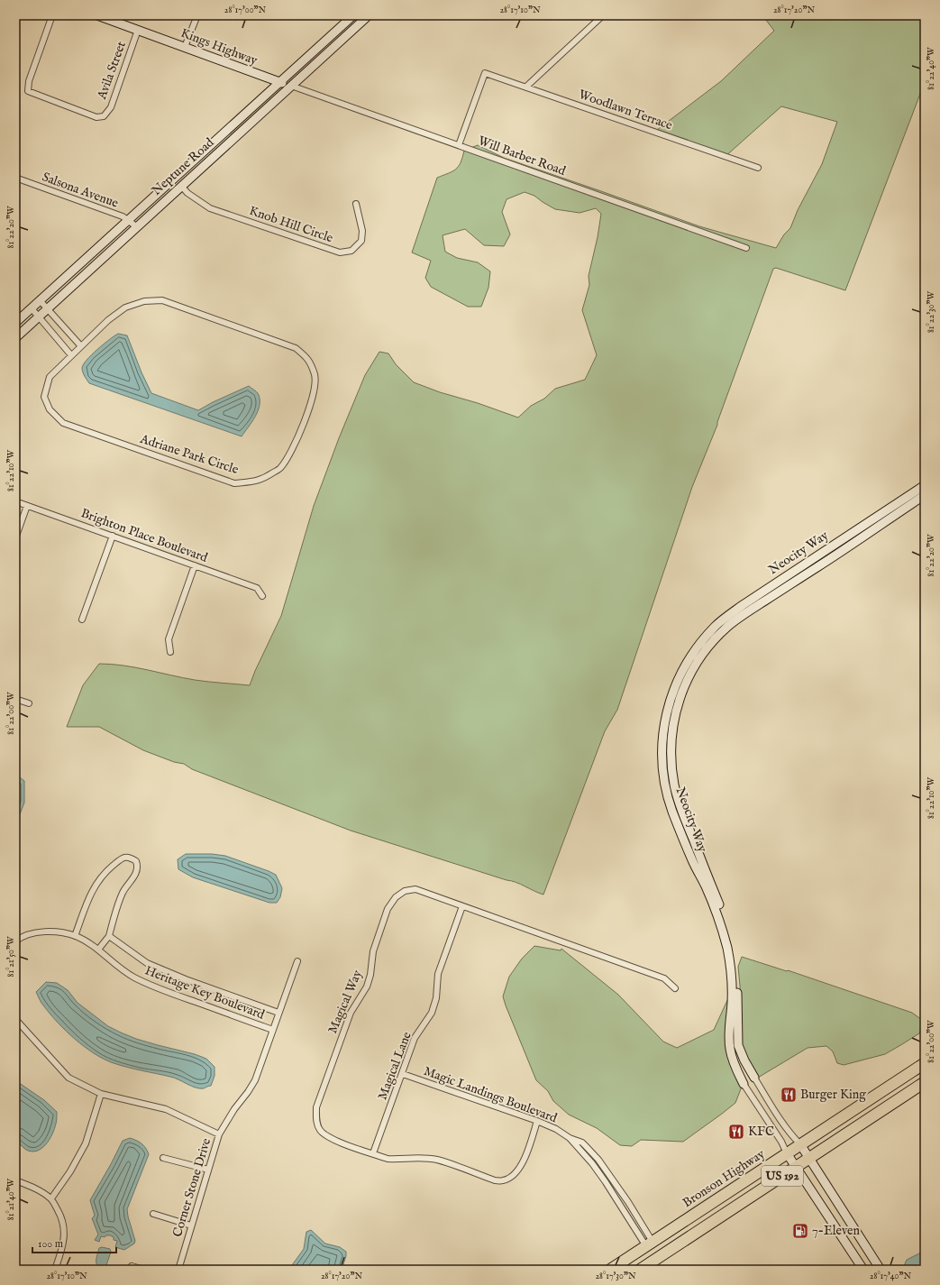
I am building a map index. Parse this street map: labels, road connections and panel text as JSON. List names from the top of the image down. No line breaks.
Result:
{"streets":{"highway":["US 192","Bronson Highway"],"street":["Kings Highway","Avila Street","Woodlawn Terrace","Will Barber Road","Neptune Road","Salsona Avenue","Knob Hill Circle","Adriane Park Circle","Brighton Place Boulevard","Neocity Way","Heritage Key Boulevard","Magical Way","Magical Lane","Magic Landings Boulevard","Corner Stone Drive"]},"crossings":[["Kings Highway","Avila Street"],["Kings Highway","Will Barber Road"],["Kings Highway","Neptune Road"],["Woodlawn Terrace","Will Barber Road"],["Will Barber Road","Neptune Road"],["Neptune Road","Salsona Avenue"],["Neptune Road","Knob Hill Circle"],["Magical Way","Magical Lane"],["Magical Way","Magic Landings Boulevard"],["Magical Lane","Magic Landings Boulevard"],["Magic Landings Boulevard","Bronson Highway"]],"places":{"restaurant":["Burger King","KFC"],"fuel station":["7-Eleven"]},"scale_bar":"100 m","coordinates":["28°17'00\"N","28°17'10\"N","28°17'20\"N","81°22'40\"W","81°22'20\"W","81°22'30\"W","81°22'10\"W","81°22'00\"W","81°21'50\"W","81°21'40\"W","28°17'30\"N","28°17'40\"N"]}
